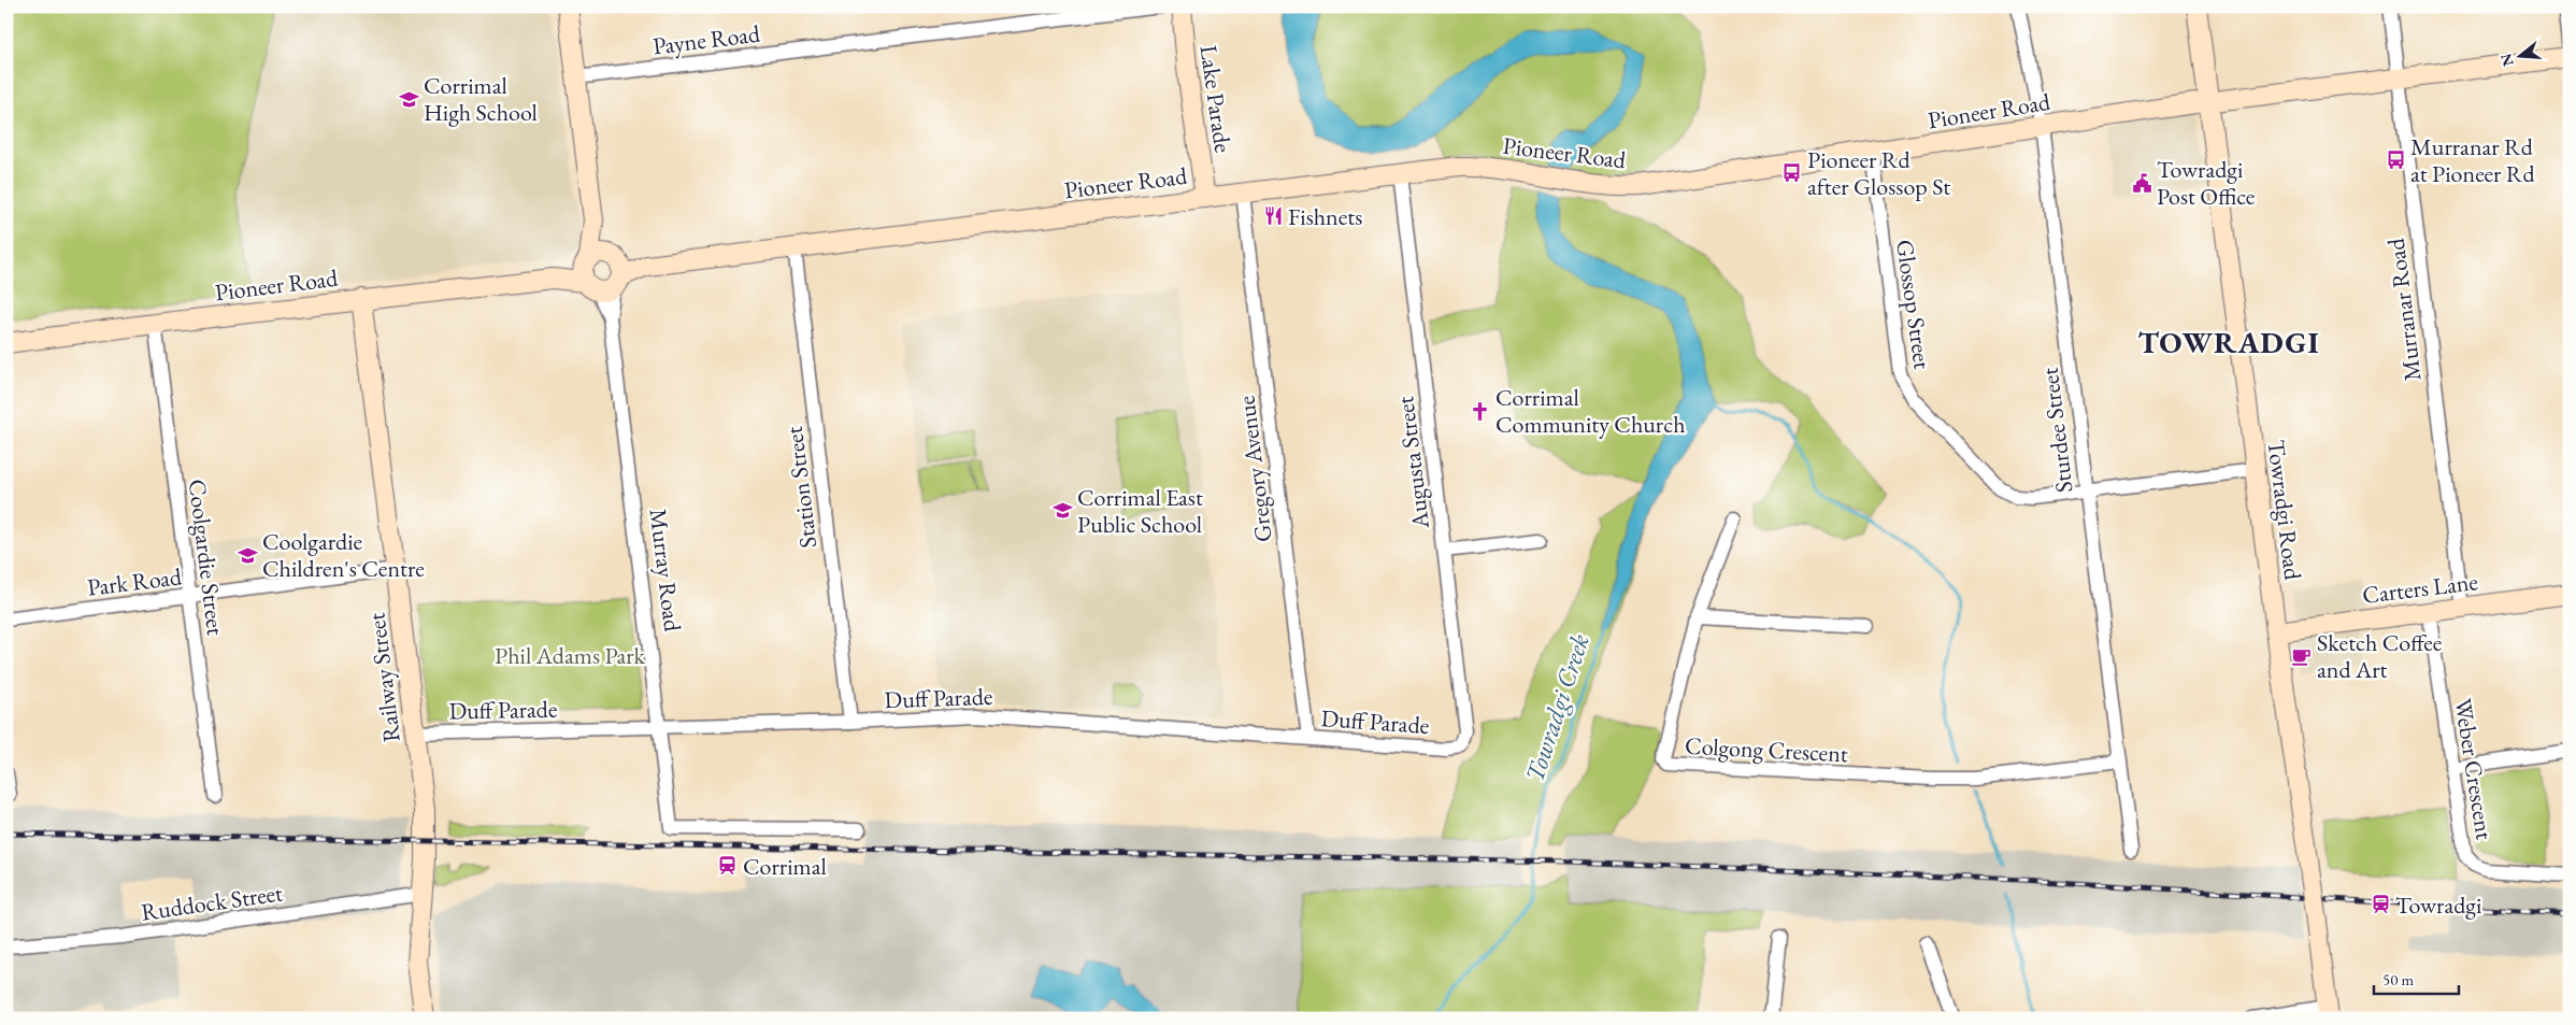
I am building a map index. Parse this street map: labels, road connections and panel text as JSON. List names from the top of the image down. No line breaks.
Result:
{"streets":{"main road":["Lake Parade","Pioneer Road","Towradgi Road","Murray Road","Carters Lane","Railway Street"],"street":["Payne Road","Glossop Street","Murranar Road","Sturdee Street","Augusta Street","Gregory Avenue","Station Street","Coolgardie Street","Park Road","Duff Parade","Colgong Crescent","Weber Crescent","Ruddock Street"]},"crossings":[["Payne Road","Murray Road"],["Lake Parade","Pioneer Road"],["Pioneer Road","Glossop Street"],["Pioneer Road","Murranar Road"],["Pioneer Road","Sturdee Street"],["Pioneer Road","Augusta Street"],["Pioneer Road","Gregory Avenue"],["Pioneer Road","Station Street"],["Pioneer Road","Towradgi Road"],["Pioneer Road","Coolgardie Street"],["Pioneer Road","Murray Road"],["Pioneer Road","Railway Street"],["Glossop Street","Sturdee Street"],["Glossop Street","Towradgi Road"],["Murranar Road","Carters Lane"],["Sturdee Street","Colgong Crescent"],["Augusta Street","Duff Parade"],["Gregory Avenue","Duff Parade"],["Station Street","Duff Parade"],["Towradgi Road","Carters Lane"],["Coolgardie Street","Park Road"],["Murray Road","Duff Parade"],["Park Road","Railway Street"],["Carters Lane","Weber Crescent"],["Railway Street","Duff Parade"],["Railway Street","Ruddock Street"]],"districts":["TOWRADGI"],"water":["Towradgi Creek"],"parks":["Phil Adams Park"],"places":{"school or university":["Corrimal High School","Corrimal East Public School","Coolgardie Children's Centre"],"bus stop":["Murranar Rd at Pioneer Rd","Pioneer Rd after Glossop St"],"public building":["Towradgi Post Office"],"restaurant":["Fishnets"],"church":["Corrimal Community Church"],"cafe":["Sketch Coffee and Art"],"station":["Corrimal","Towradgi"]},"scale_bar":"50 m","north":"left"}
